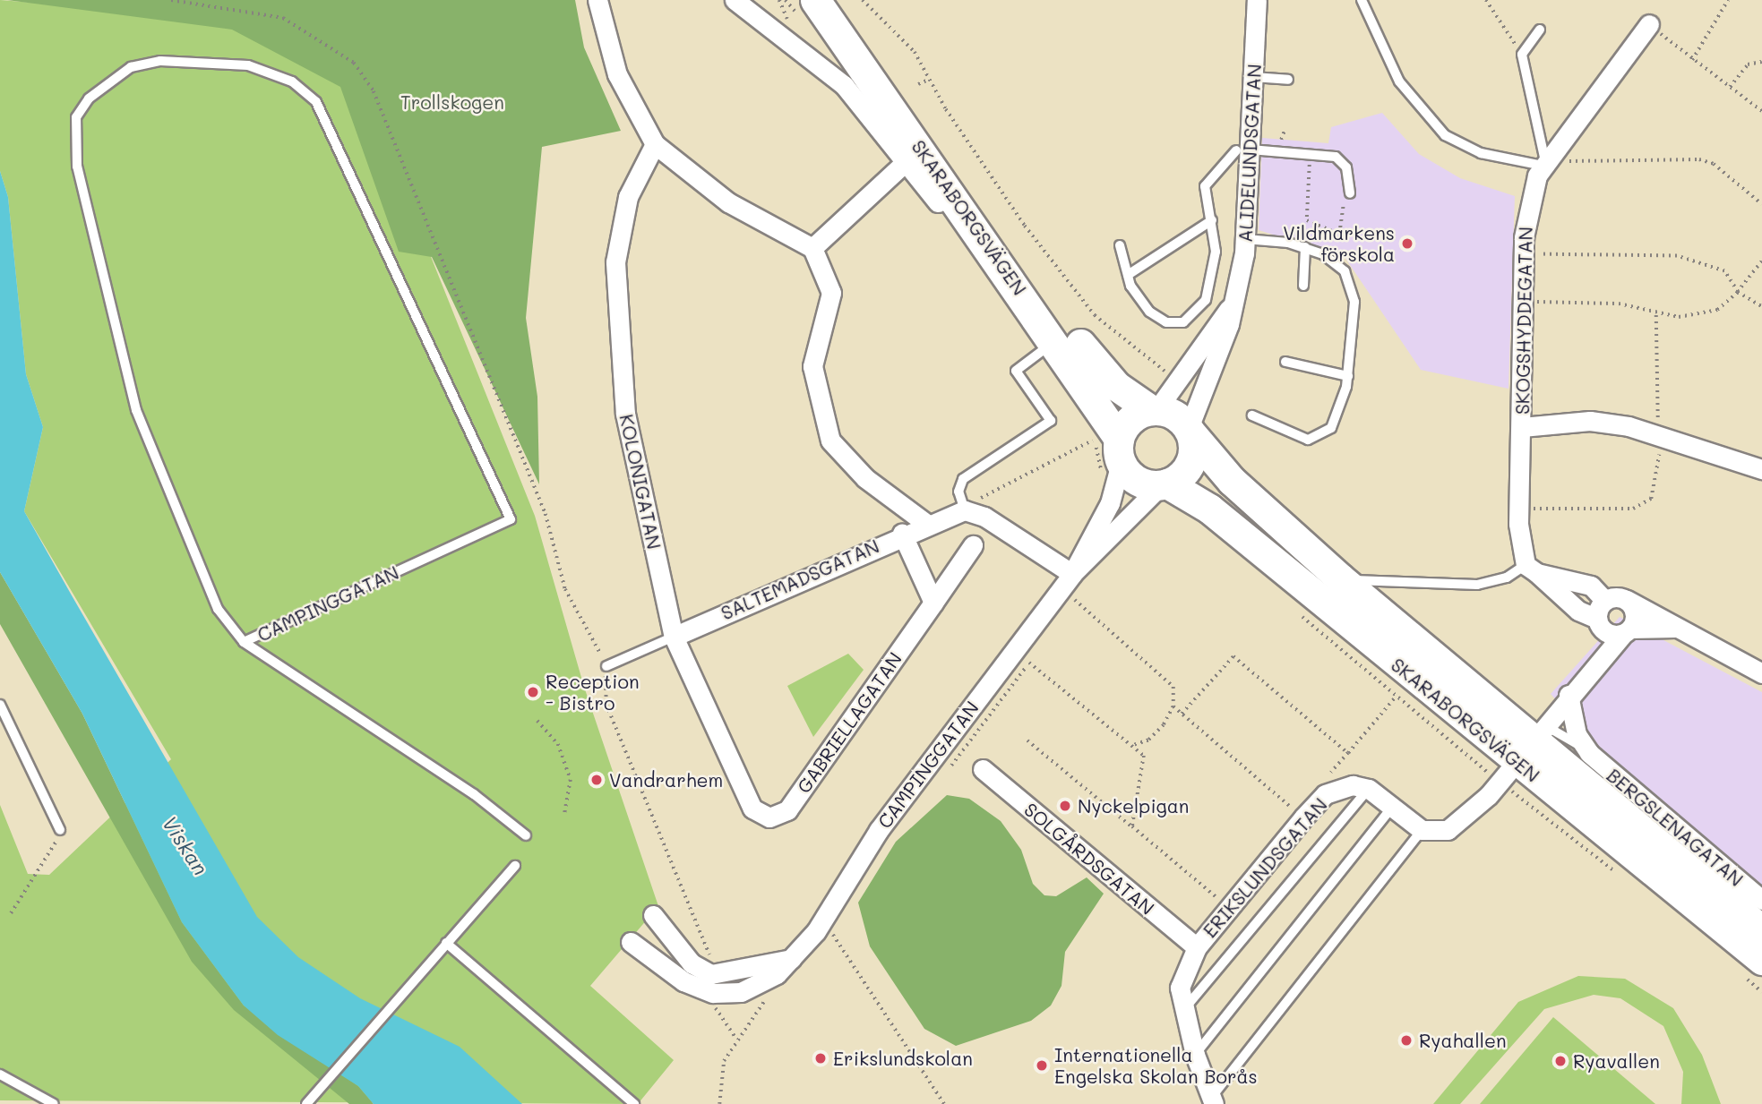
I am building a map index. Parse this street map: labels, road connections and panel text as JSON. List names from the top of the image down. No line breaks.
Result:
{"streets":{"main road":["SKARABORGSVÄGEN"],"street":["ALIDELUNDSGATAN","SKOGSHYDDEGATAN","KOLONIGATAN","SALTEMADSGATAN","CAMPINGGATAN","GABRIELLAGATAN","BERGSLENAGATAN","SOLGÅRDSGATAN","ERIKSLUNDSGATAN"]},"crossings":[["ALIDELUNDSGATAN","SKARABORGSVÄGEN"],["ALIDELUNDSGATAN","CAMPINGGATAN"],["SKARABORGSVÄGEN","CAMPINGGATAN"],["SKARABORGSVÄGEN","BERGSLENAGATAN"],["KOLONIGATAN","SALTEMADSGATAN"],["KOLONIGATAN","GABRIELLAGATAN"],["SOLGÅRDSGATAN","ERIKSLUNDSGATAN"]],"water":["Viskan"],"parks":["Trollskogen"],"places":["Vildmarkens förskola","Reception - Bistro","Vandrarhem","Nyckelpigan","Ryahallen","Erikslundskolan","Ryavallen","Internationella Engelska Skolan Borås"]}
